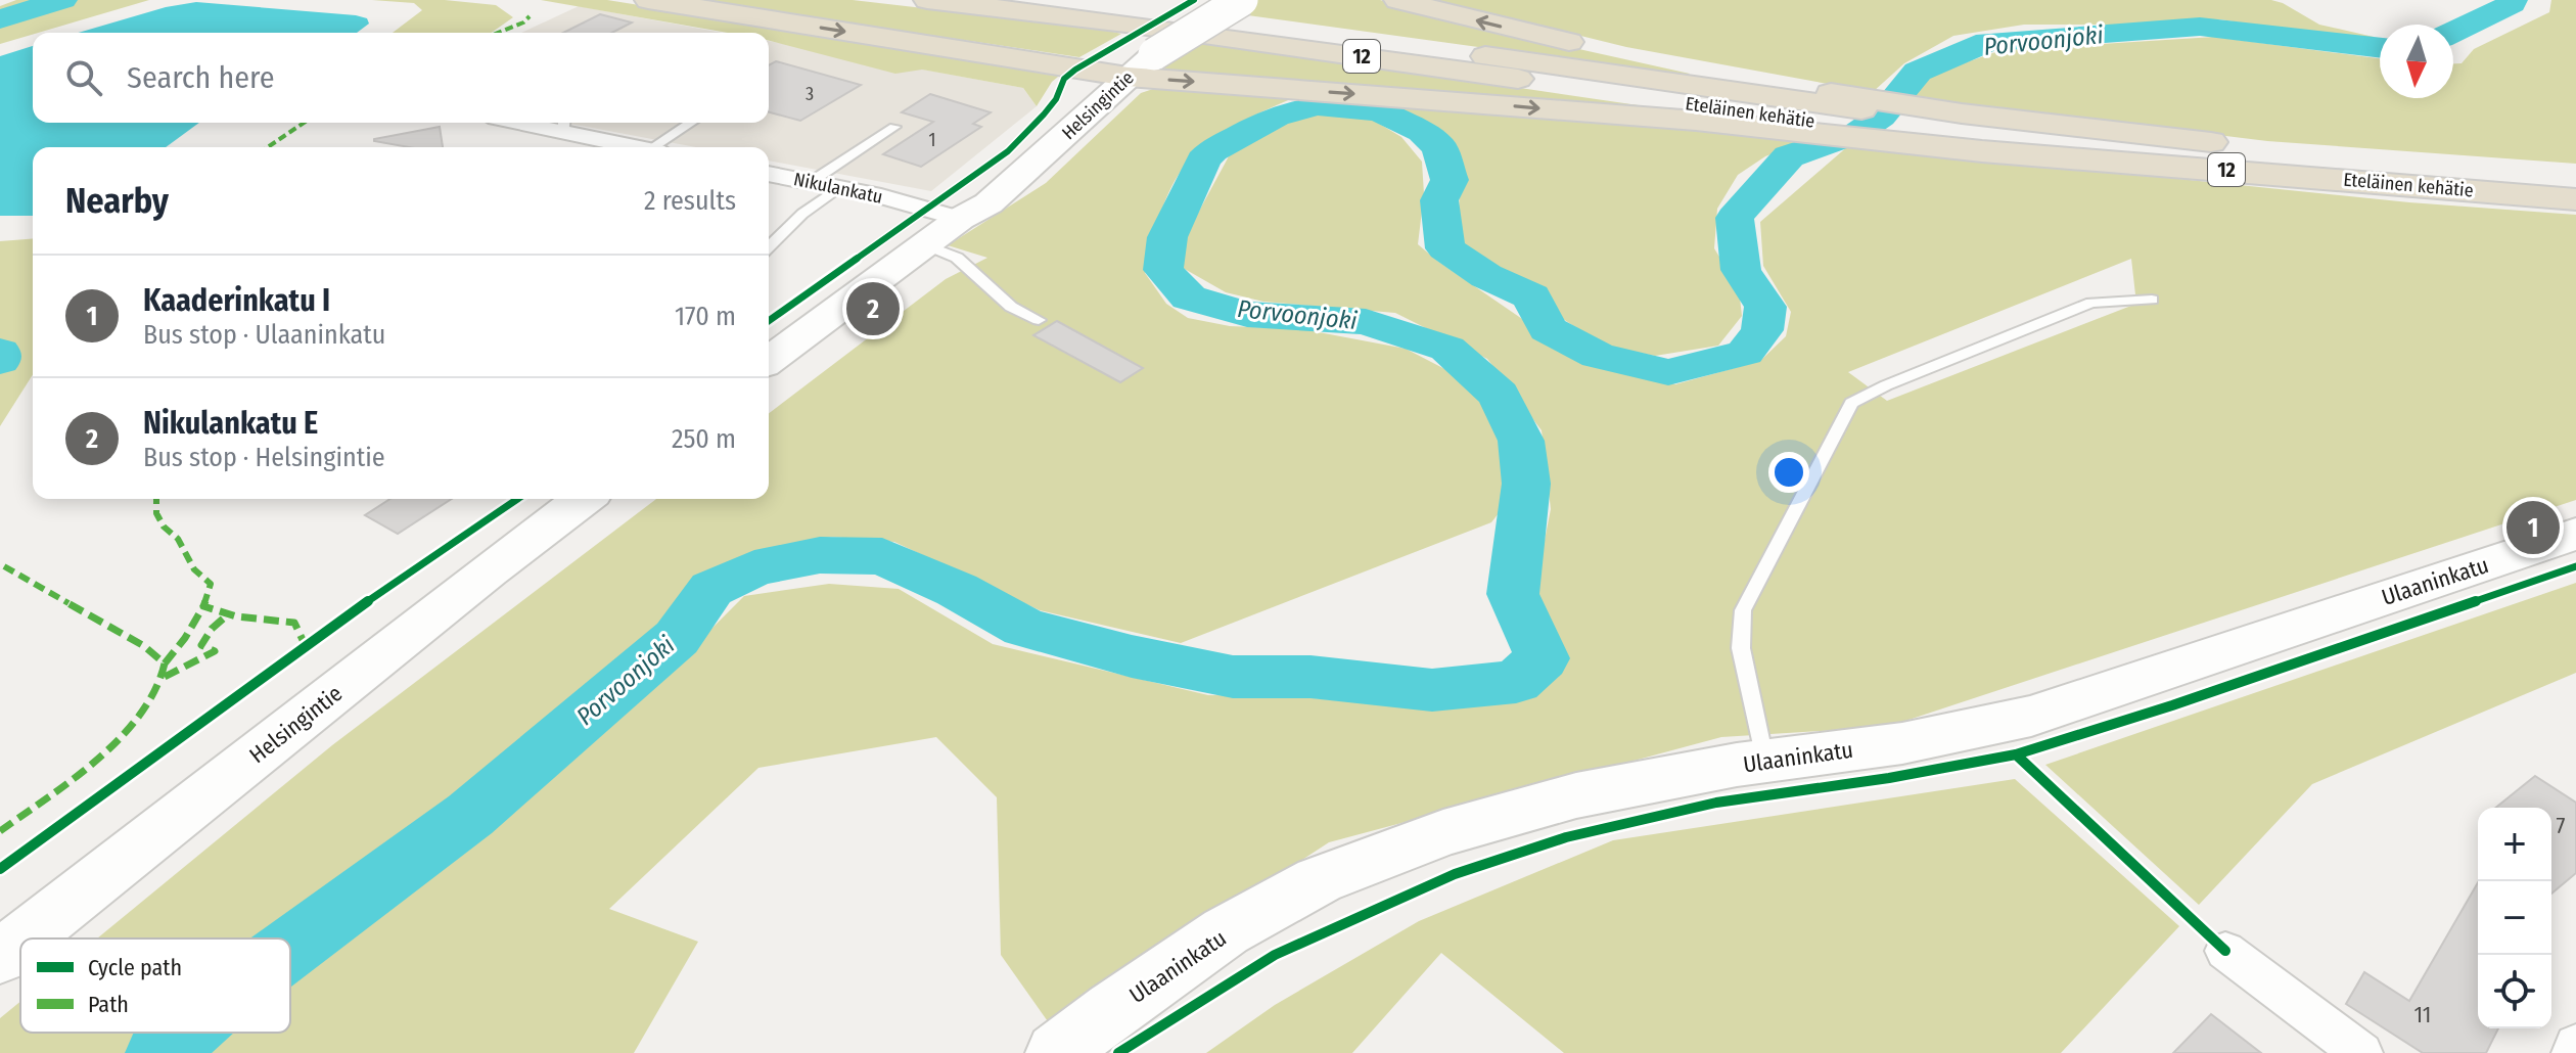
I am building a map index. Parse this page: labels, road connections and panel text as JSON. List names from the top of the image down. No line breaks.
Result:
{"streets":{"highway":["12","Eteläinen kehätie"],"main road":["Helsingintie","Ulaaninkatu"],"street":["Nikulankatu"]},"crossings":[["Helsingintie","Nikulankatu"]],"water":["Porvoonjoki"],"house_numbers":["3","1","7","11"],"legend":["Cycle path","Path"],"north":"bottom","page":{"search":"Search here","heading":["Nearby","2 results"],"list":[{"mark":"1","name":"Kaaderinkatu I","note":"Bus stop · Ulaaninkatu","value":"170 m"},{"mark":"2","name":"Nikulankatu E","note":"Bus stop · Helsingintie","value":"250 m"}],"pins":["2","1"],"map_buttons":["+","−"]}}
